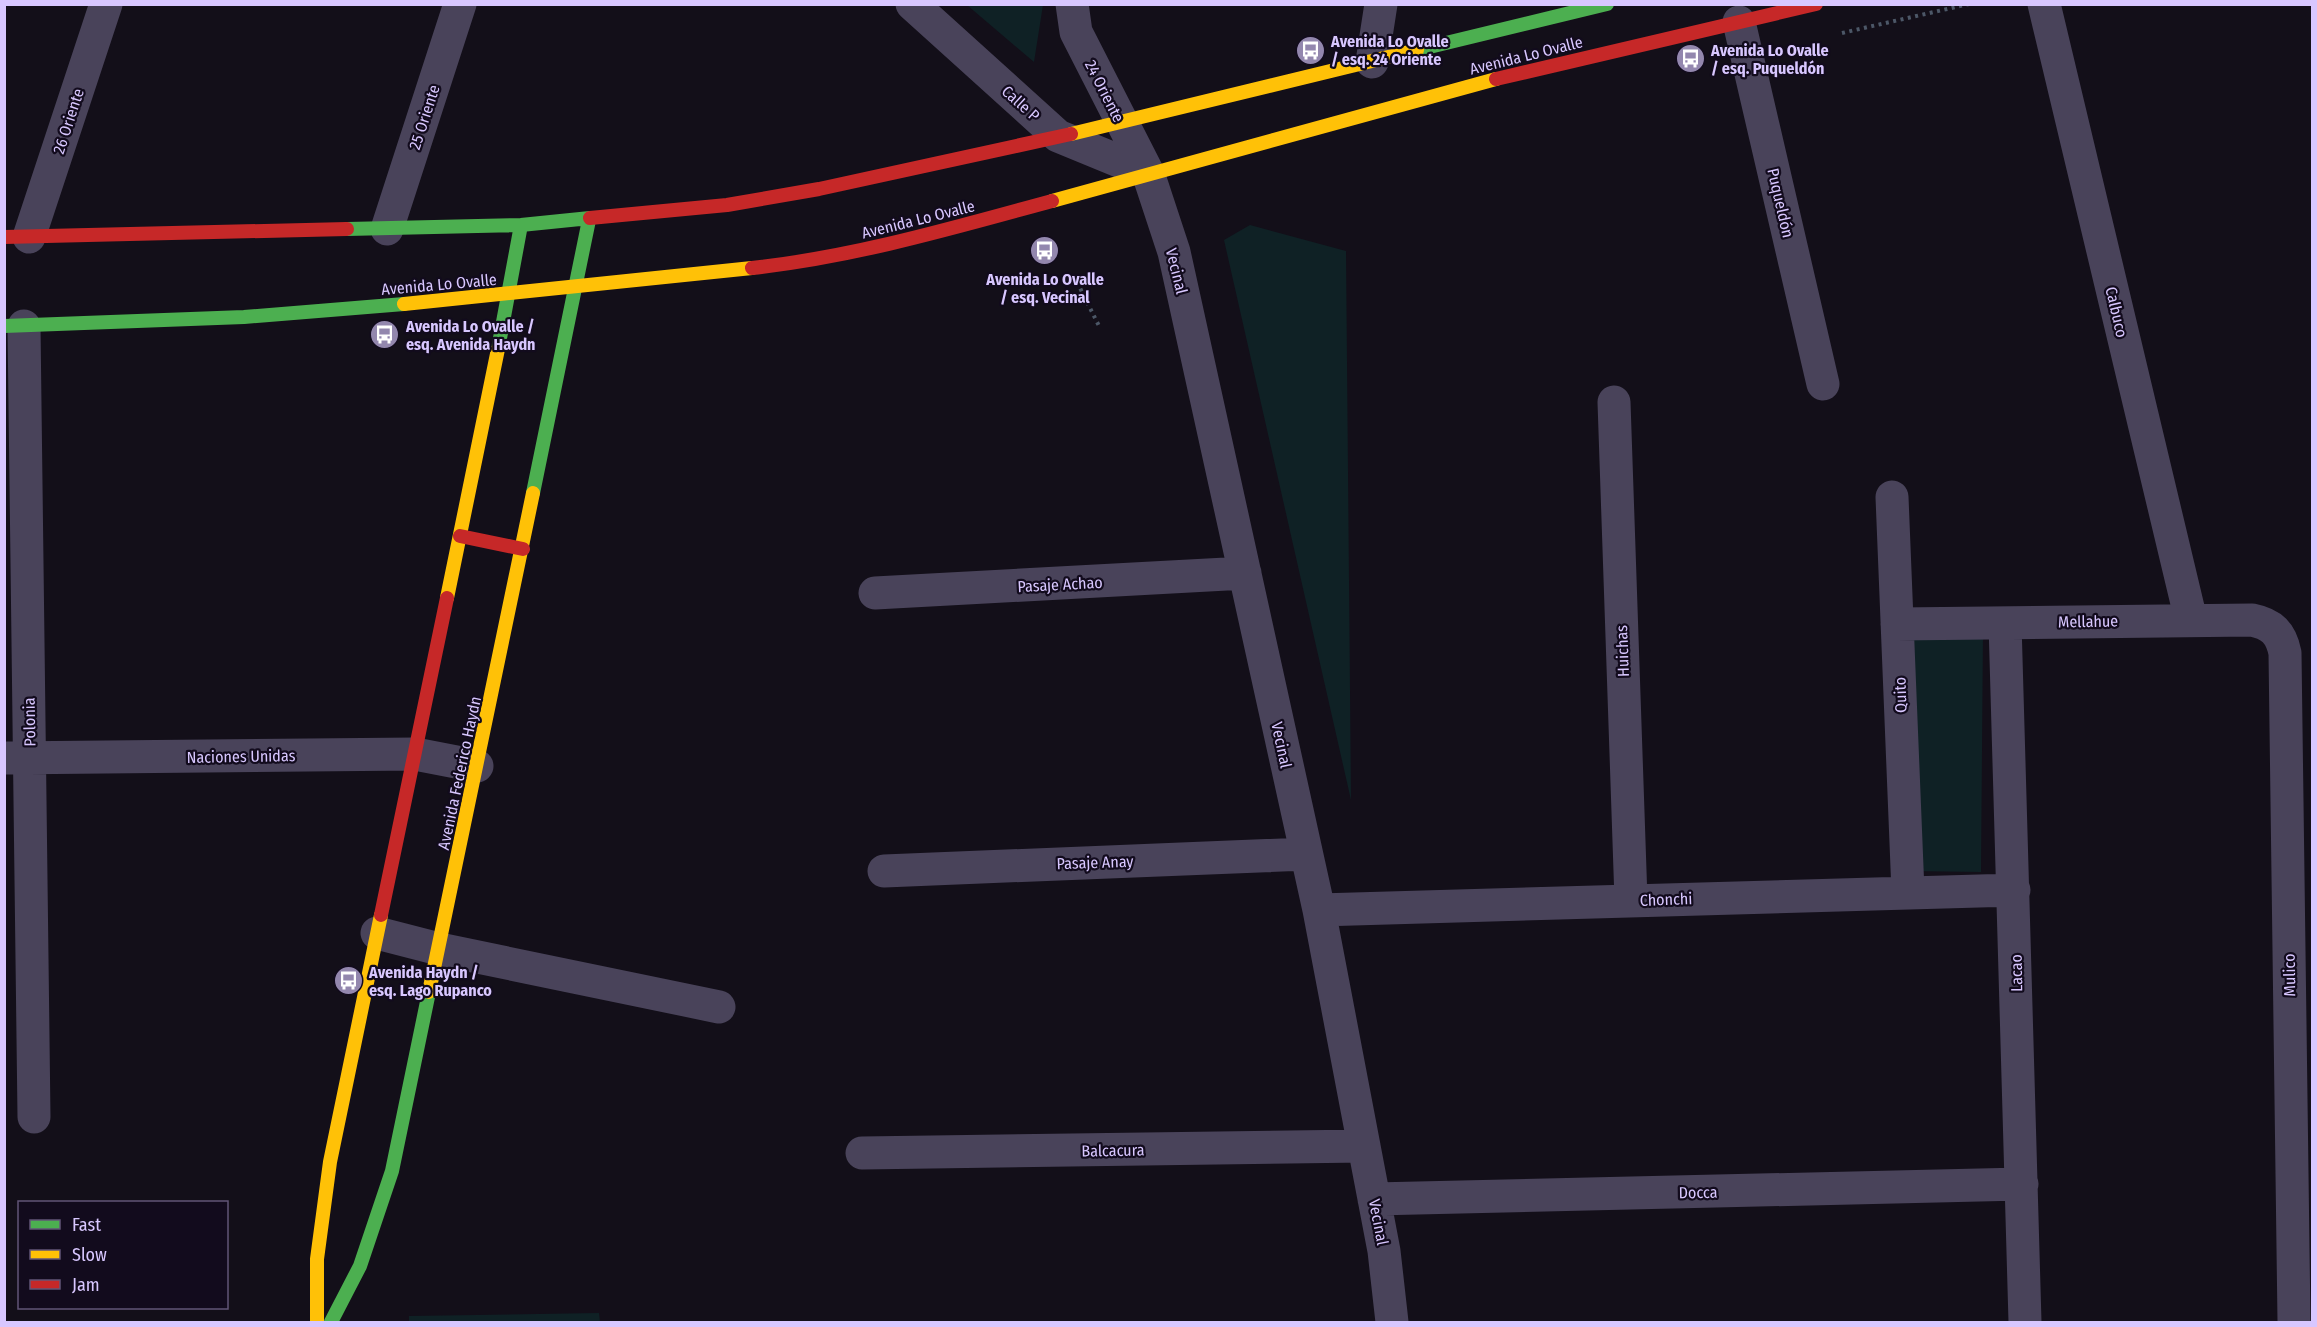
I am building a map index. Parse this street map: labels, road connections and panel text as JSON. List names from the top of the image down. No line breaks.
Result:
{"streets":{"main road":["Avenida Lo Ovalle","Avenida Federico Haydn"],"street":["24 Oriente","Calle P","25 Oriente","26 Oriente","Puqueldón","Vecinal","Calbuco","Pasaje Achao","Mellahue","Huichas","Quito","Polonia","Naciones Unidas","Pasaje Anay","Chonchi","Lacao","Mulico","Balcacura","Docca"]},"crossings":[["Avenida Lo Ovalle","24 Oriente"],["Avenida Lo Ovalle","Calle P"],["Avenida Lo Ovalle","25 Oriente"],["Avenida Lo Ovalle","26 Oriente"],["Avenida Lo Ovalle","Puqueldón"],["Avenida Lo Ovalle","Vecinal"],["Avenida Lo Ovalle","Polonia"],["Avenida Lo Ovalle","Avenida Federico Haydn"],["24 Oriente","Calle P"],["24 Oriente","Vecinal"],["Calle P","Vecinal"],["Vecinal","Pasaje Achao"],["Vecinal","Pasaje Anay"],["Vecinal","Chonchi"],["Vecinal","Balcacura"],["Vecinal","Docca"],["Calbuco","Mellahue"],["Mellahue","Quito"],["Mellahue","Lacao"],["Mellahue","Mulico"],["Huichas","Chonchi"],["Quito","Chonchi"],["Polonia","Naciones Unidas"],["Naciones Unidas","Avenida Federico Haydn"],["Chonchi","Lacao"],["Lacao","Docca"]],"places":{"bus stop":["Avenida Lo Ovalle / esq. 24 Oriente","Avenida Lo Ovalle / esq. Puqueldón","Avenida Lo Ovalle / esq. Vecinal","Avenida Lo Ovalle / esq. Avenida Haydn","Avenida Haydn / esq. Lago Rupanco"]},"legend":["Fast","Slow","Jam"]}
